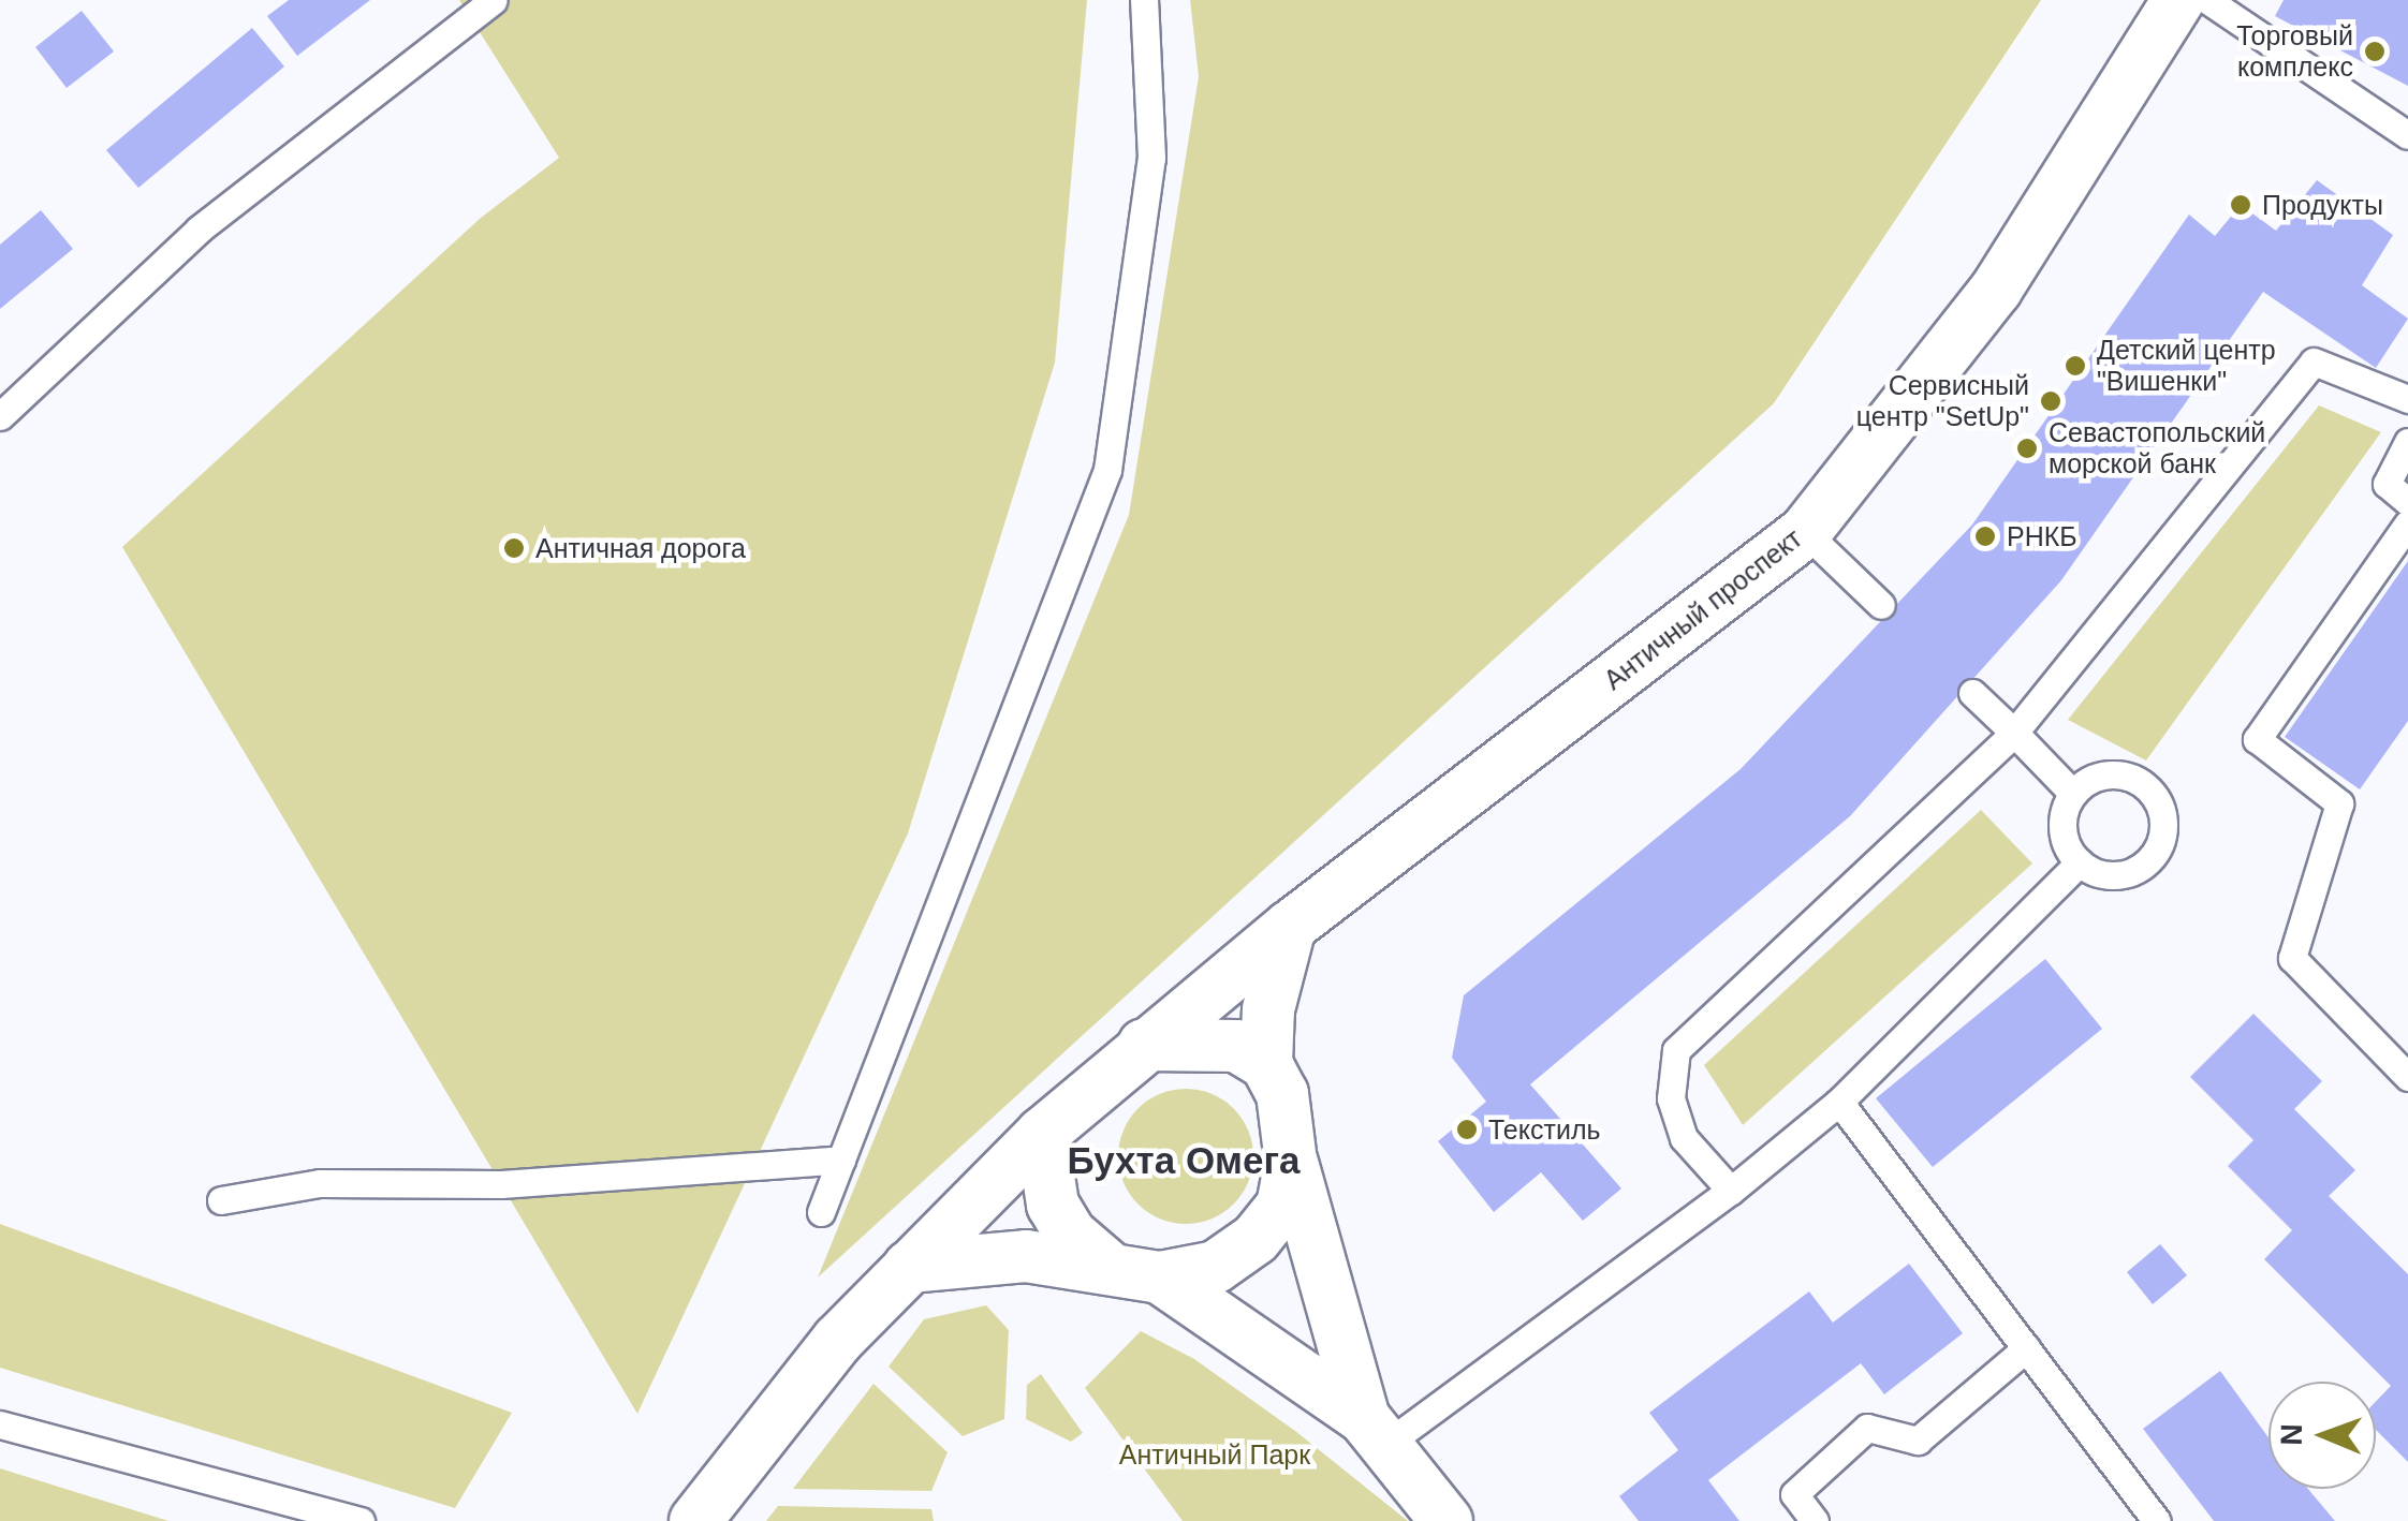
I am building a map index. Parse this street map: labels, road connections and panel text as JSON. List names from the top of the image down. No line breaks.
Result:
{"streets":{"street":["Античный проспект"]},"districts":["Бухта Омега"],"parks":["Античный Парк"],"places":["Торговый комплекс","Продукты","Детский центр \"Вишенки\"","Сервисный центр \"SetUp\"","Севастопольский морской банк","РНКБ","Античная дорога","Текстиль"],"north":"left"}
